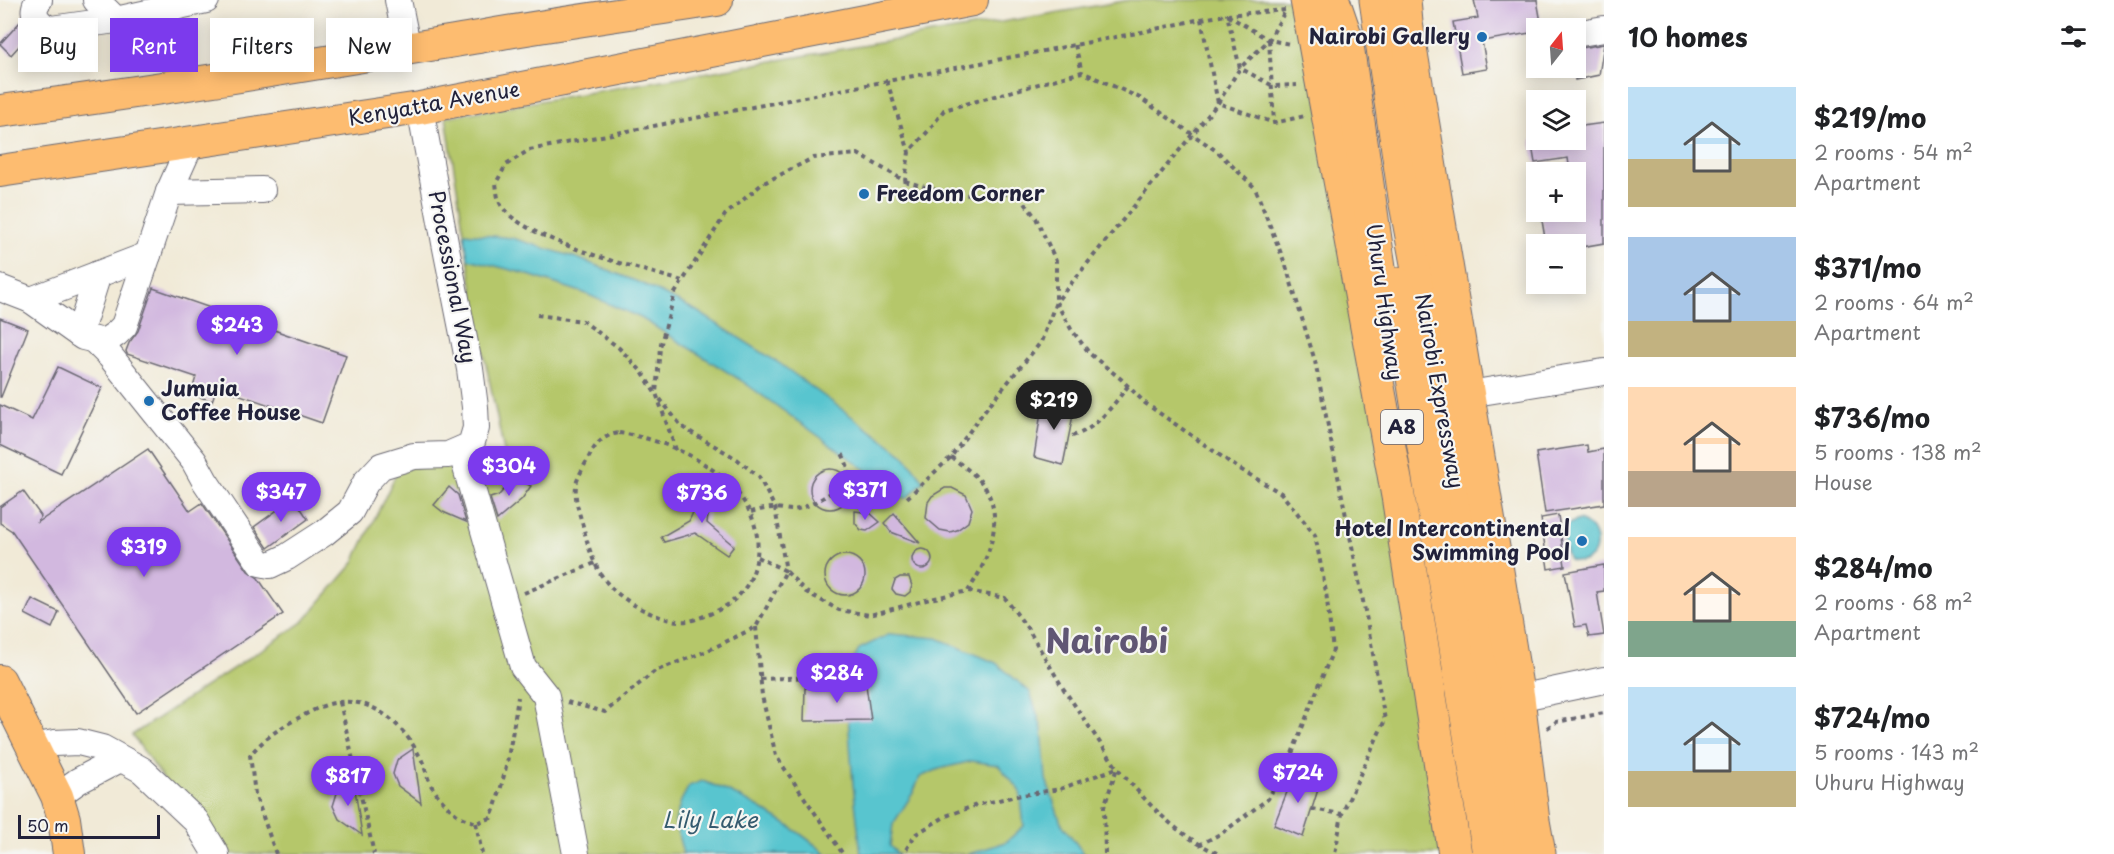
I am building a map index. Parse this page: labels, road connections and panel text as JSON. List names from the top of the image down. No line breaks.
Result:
{"streets":{"highway":["Uhuru Highway","Nairobi Expressway","A8"],"main road":["Kenyatta Avenue"],"street":["Processional Way"]},"crossings":[["Kenyatta Avenue","Processional Way"]],"districts":["Nairobi"],"water":["Lily Lake"],"places":["Nairobi Gallery","Freedom Corner","Jumuia Coffee House","Hotel Intercontinental Swimming Pool"],"scale_bar":"50 m","north":"top","page":{"heading":"10 homes","map_buttons":["+","−"],"chip":["Buy","Rent","Filters","New"],"list":[{"name":"$219/mo","note":"2 rooms · 54 m² · Apartment"},{"name":"$371/mo","note":"2 rooms · 64 m² · Apartment"},{"name":"$736/mo","note":"5 rooms · 138 m² · House"},{"name":"$284/mo","note":"2 rooms · 68 m² · Apartment"},{"name":"$724/mo","note":"5 rooms · 143 m² · Uhuru Highway"}],"price":["$243","$219","$304","$371","$347","$736","$319","$284","$724","$817"],"scale":"50 m"}}
